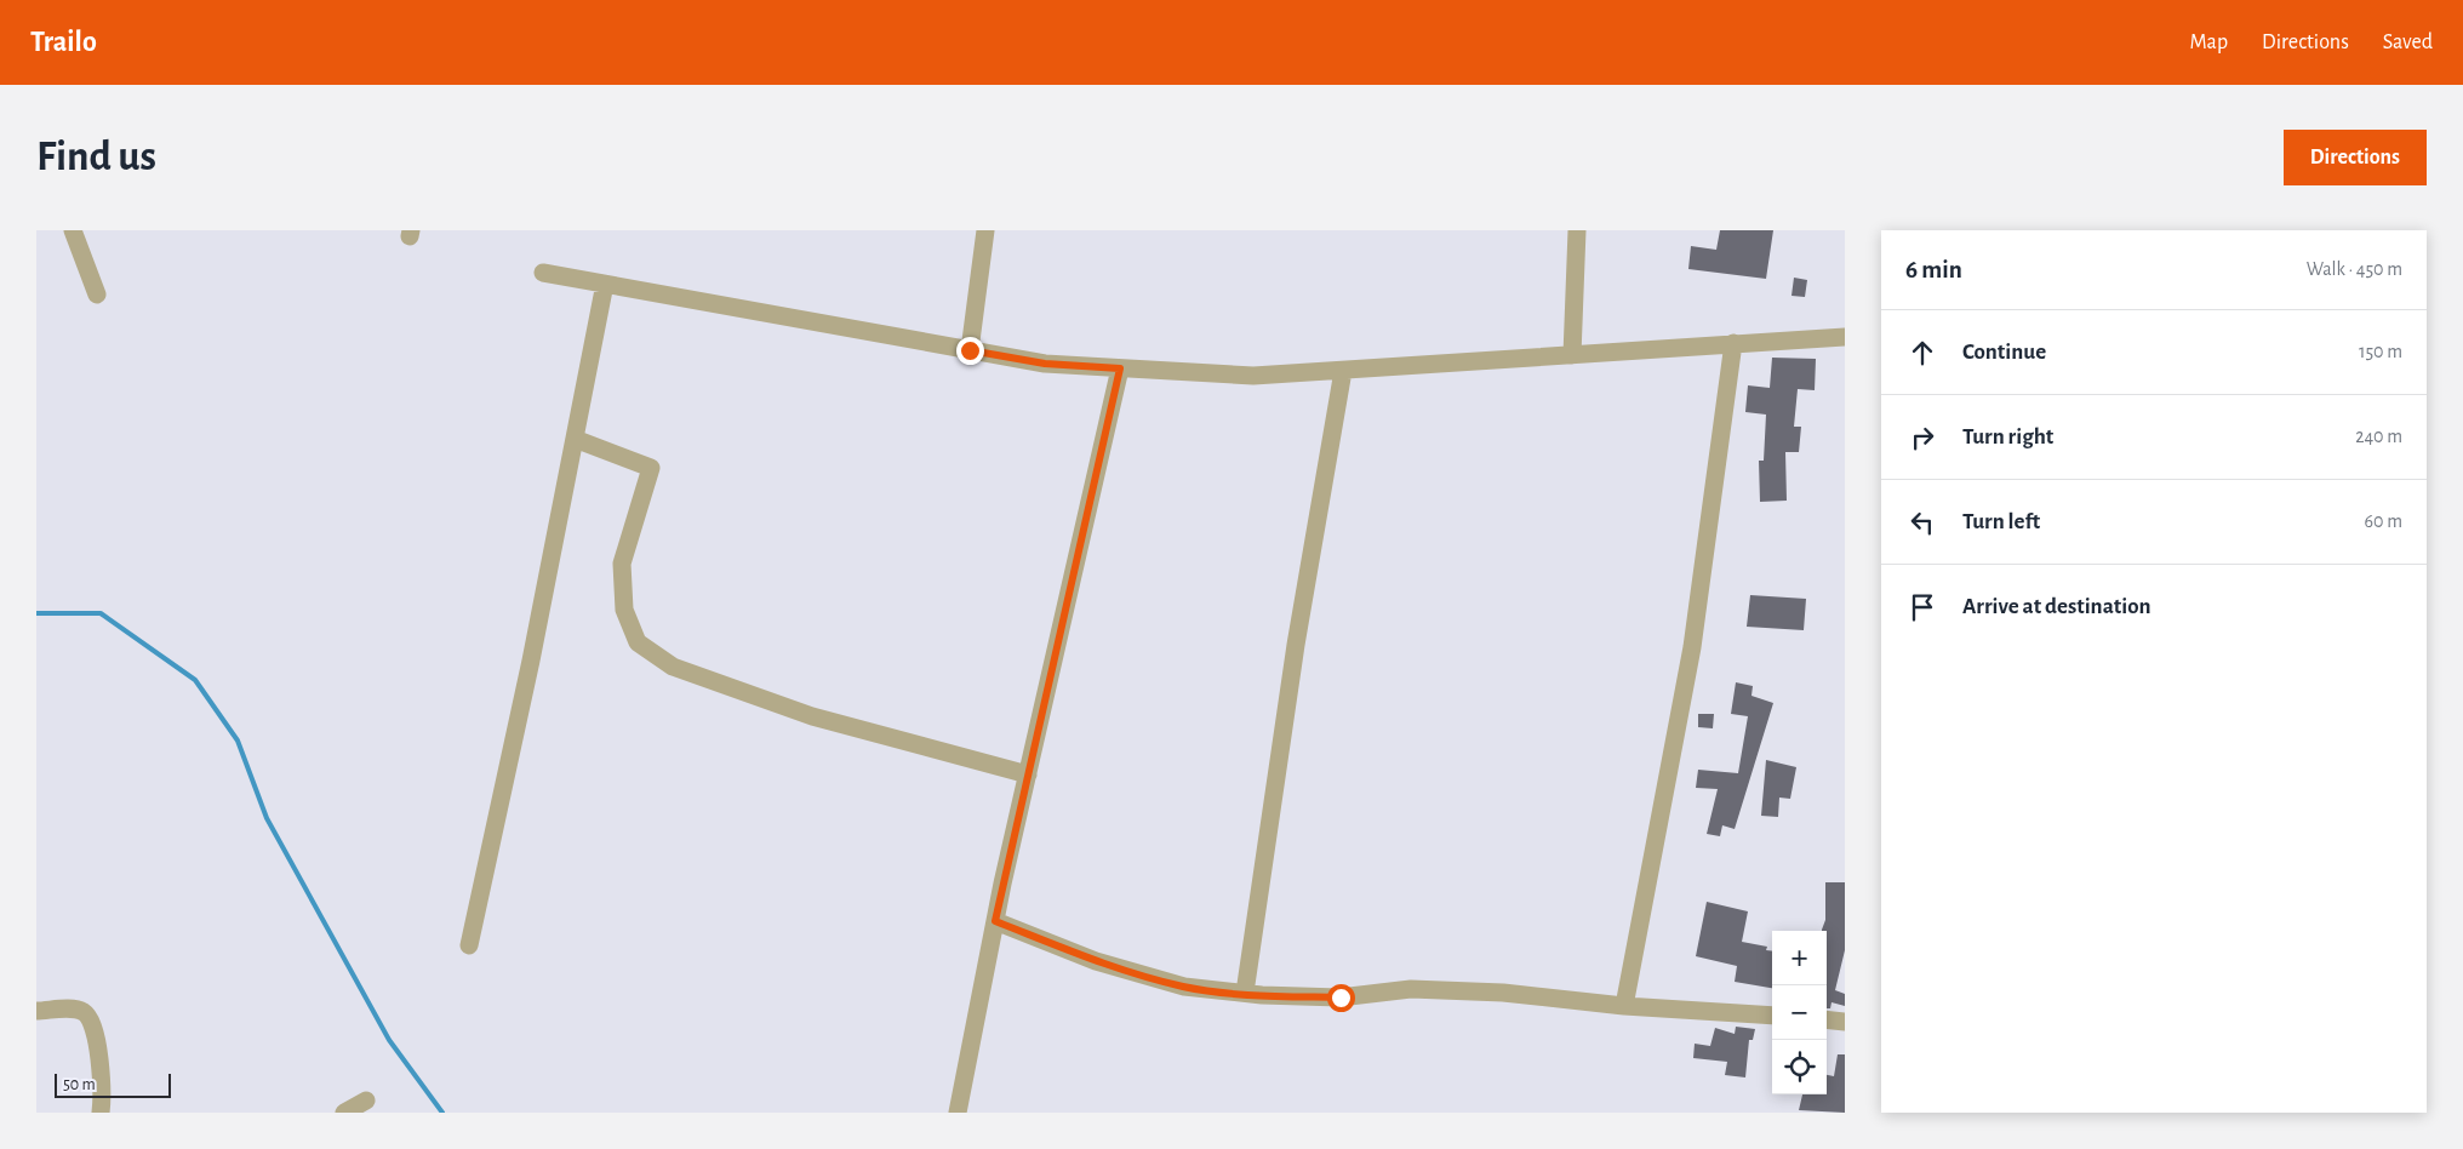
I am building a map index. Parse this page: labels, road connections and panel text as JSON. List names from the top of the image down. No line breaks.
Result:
{"scale_bar":"50 m","page":{"header":"Trailo","nav":["Map","Directions","Saved"],"buttons":"Directions","title":"Find us","heading":["6 min","Walk · 450 m"],"list":[["Continue","150 m"],["Turn right","240 m"],["Turn left","60 m"],"Arrive at destination"],"map_buttons":["+","−"],"scale":"50 m"}}
